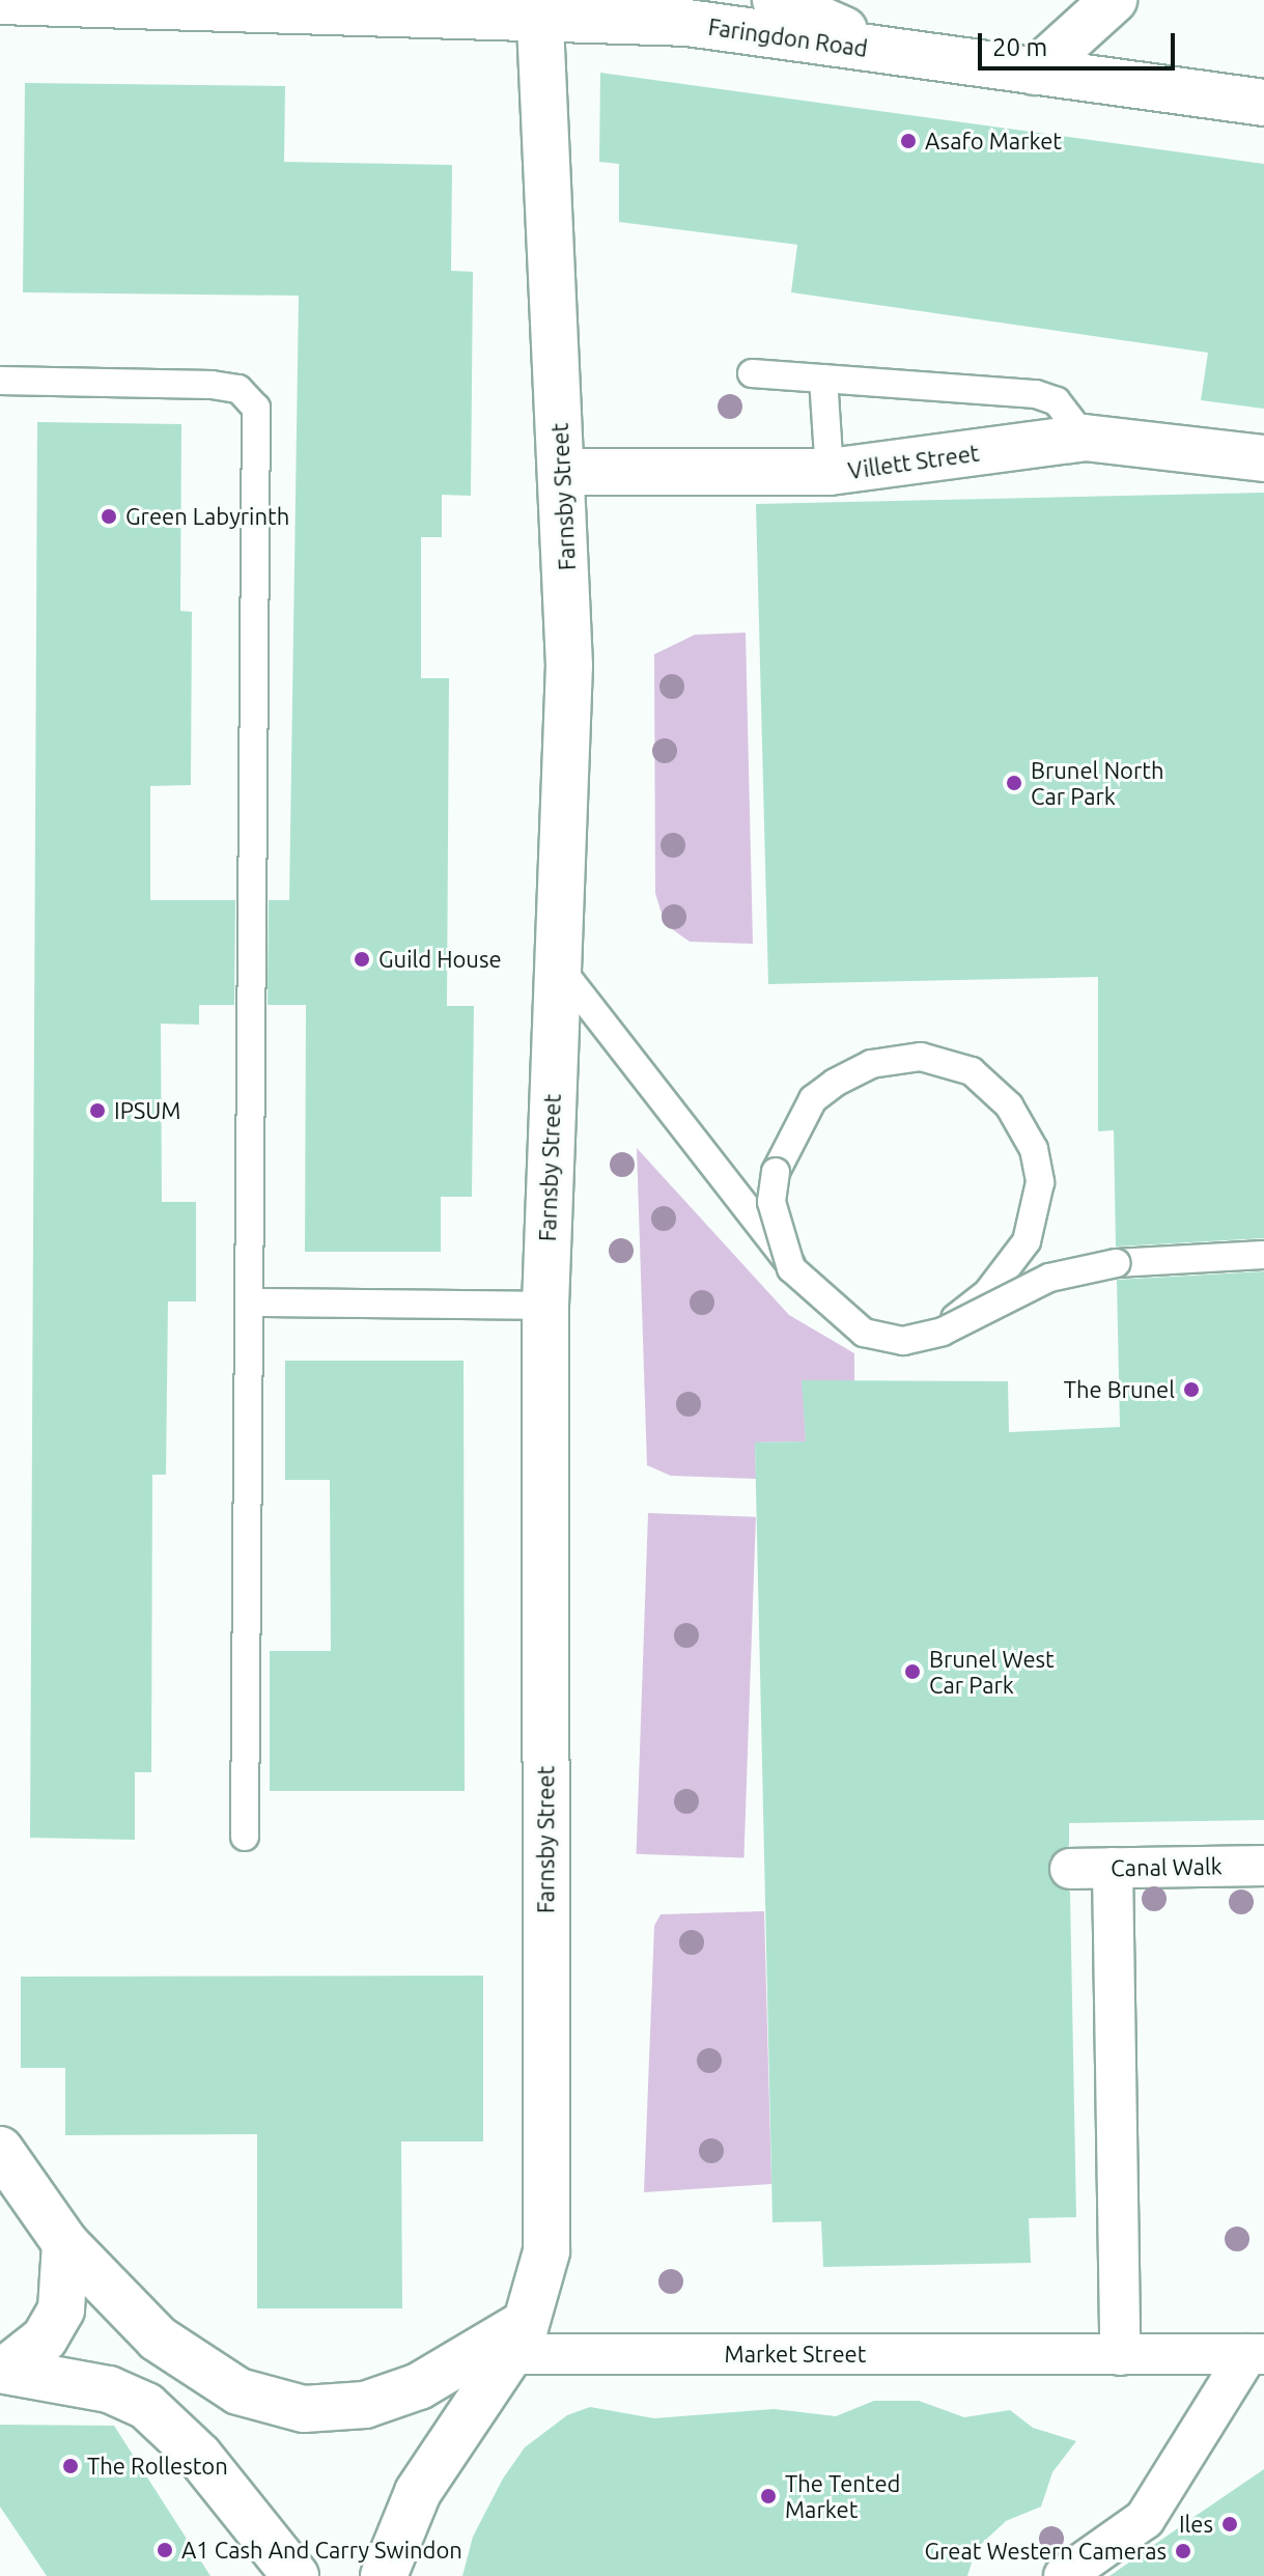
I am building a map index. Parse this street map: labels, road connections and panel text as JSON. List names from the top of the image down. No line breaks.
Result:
{"streets":{"street":["Faringdon Road","Villett Street","Farnsby Street","Canal Walk","Market Street"]},"crossings":[["Faringdon Road","Farnsby Street"],["Villett Street","Farnsby Street"],["Farnsby Street","Market Street"]],"places":["Asafo Market","Green Labyrinth","Brunel North Car Park","Guild House","IPSUM","The Brunel","Brunel West Car Park","The Rolleston","The Tented Market","Iles","A1 Cash And Carry Swindon","Great Western Cameras"],"scale_bar":"20 m"}
